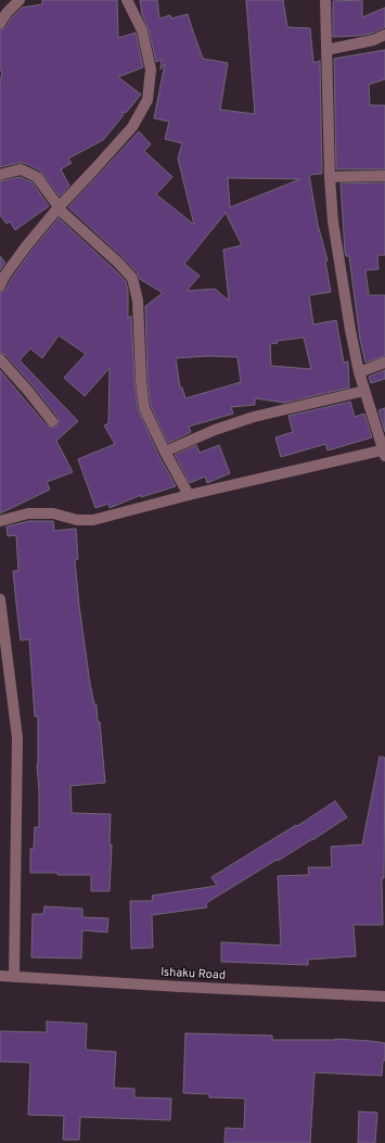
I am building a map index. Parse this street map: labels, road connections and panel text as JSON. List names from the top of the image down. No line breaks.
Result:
{"streets":{"street":["Ishaku Road"]}}
